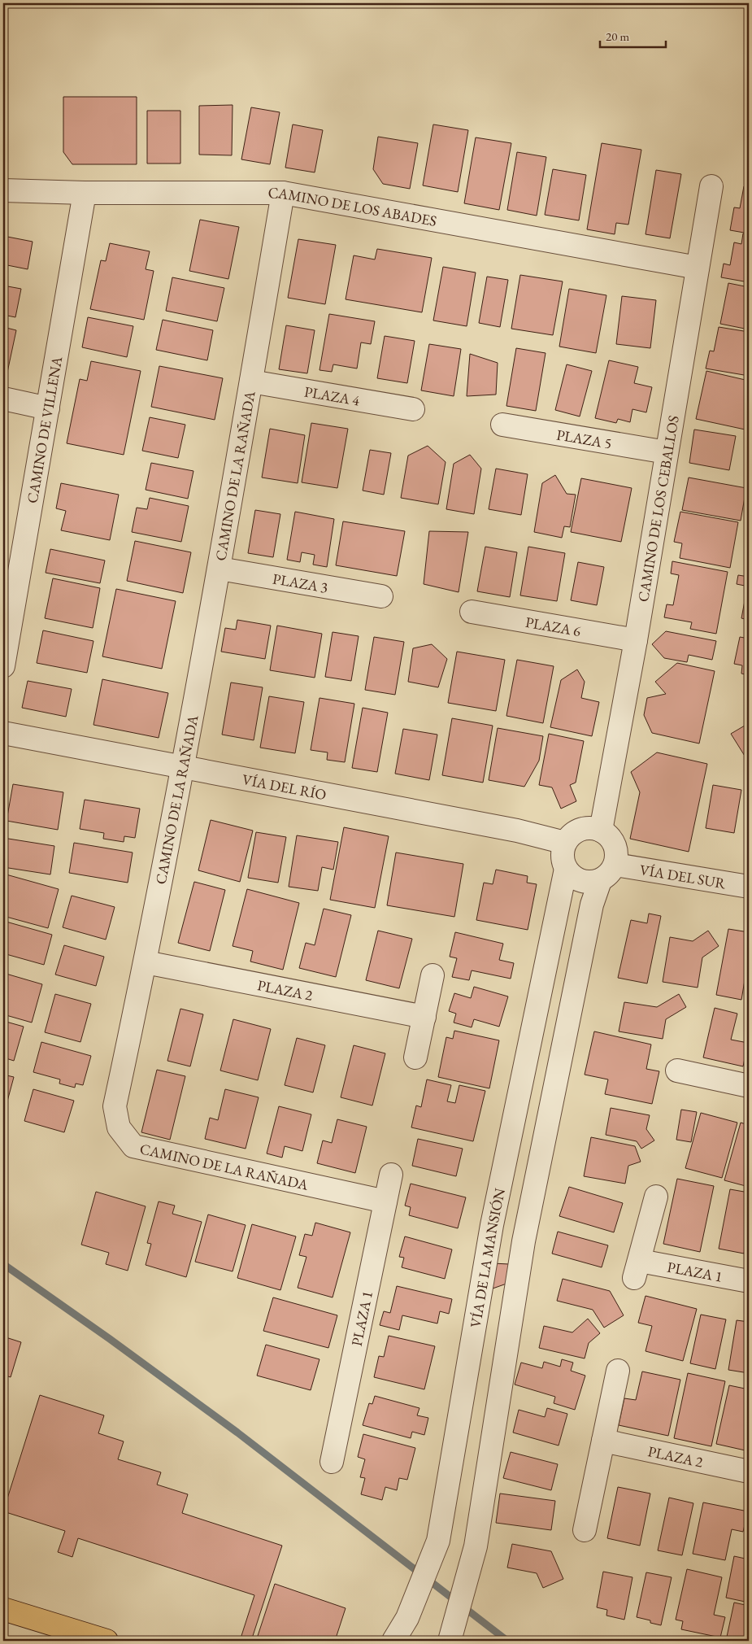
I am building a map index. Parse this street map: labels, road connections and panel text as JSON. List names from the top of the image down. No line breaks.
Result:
{"streets":{"street":["CAMINO DE LOS ABADES","PLAZA 4","CAMINO DE VILLENA","PLAZA 5","CAMINO DE LA RAÑADA","CAMINO DE LOS CEBALLOS","PLAZA 3","PLAZA 6","VÍA DEL RÍO","VÍA DEL SUR","PLAZA 2","VÍA DE LA MANSIÓN","PLAZA 1"]},"crossings":[["CAMINO DE LOS ABADES","CAMINO DE VILLENA"],["CAMINO DE LOS ABADES","CAMINO DE LA RAÑADA"],["CAMINO DE LOS ABADES","CAMINO DE LOS CEBALLOS"],["PLAZA 4","CAMINO DE LA RAÑADA"],["PLAZA 5","CAMINO DE LOS CEBALLOS"],["CAMINO DE LA RAÑADA","PLAZA 3"],["CAMINO DE LA RAÑADA","VÍA DEL RÍO"],["CAMINO DE LA RAÑADA","PLAZA 2"],["CAMINO DE LA RAÑADA","PLAZA 1"],["CAMINO DE LOS CEBALLOS","PLAZA 6"],["CAMINO DE LOS CEBALLOS","VÍA DEL RÍO"],["CAMINO DE LOS CEBALLOS","VÍA DEL SUR"],["CAMINO DE LOS CEBALLOS","VÍA DE LA MANSIÓN"],["VÍA DEL RÍO","VÍA DEL SUR"],["VÍA DEL RÍO","VÍA DE LA MANSIÓN"],["VÍA DEL SUR","VÍA DE LA MANSIÓN"]],"scale_bar":"20 m"}
